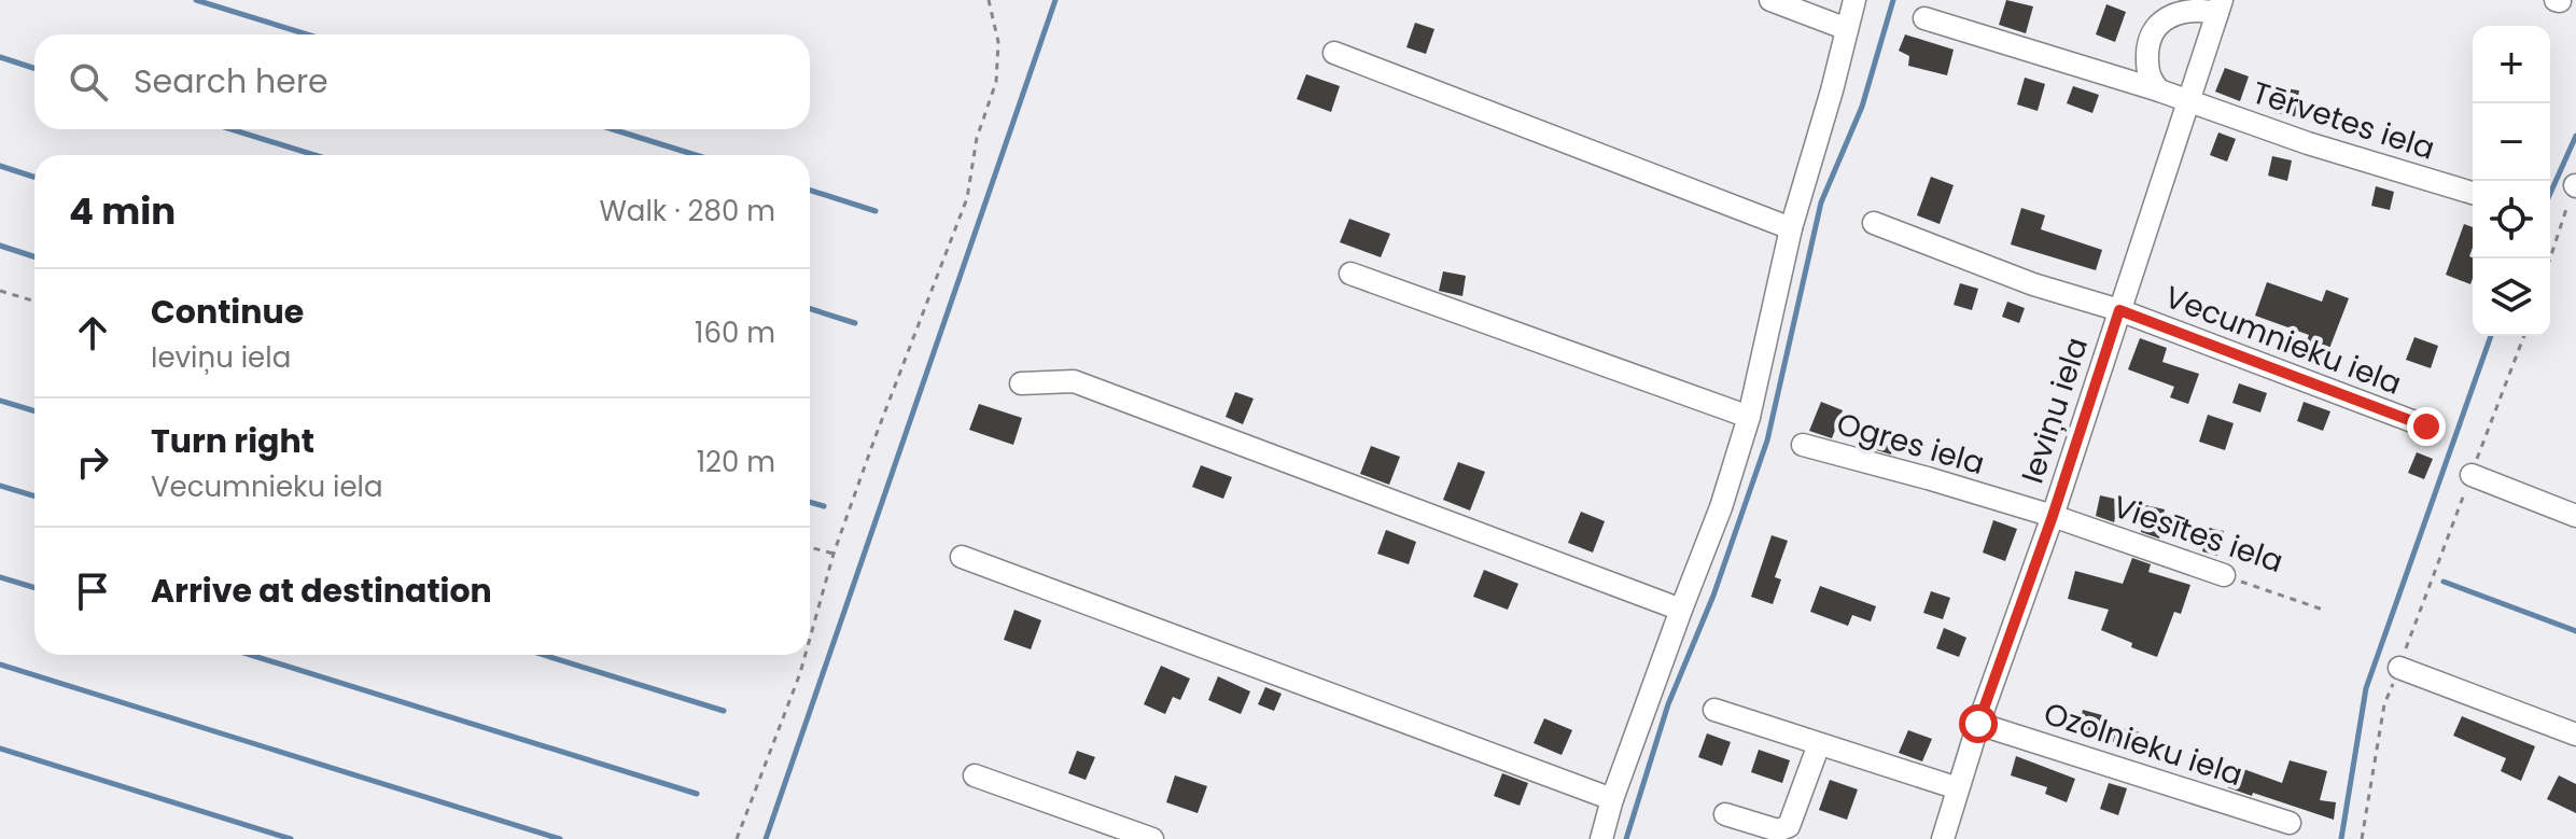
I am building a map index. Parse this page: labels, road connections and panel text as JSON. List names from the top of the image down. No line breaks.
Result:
{"streets":{"street":["Tērvetes iela","Vecumnieku iela","Ieviņu iela","Ogres iela","Viesītes iela","Ozolnieku iela"]},"crossings":[["Tērvetes iela","Ieviņu iela"],["Vecumnieku iela","Ieviņu iela"],["Ieviņu iela","Ogres iela"],["Ieviņu iela","Viesītes iela"],["Ieviņu iela","Ozolnieku iela"],["Ogres iela","Viesītes iela"]],"page":{"map_buttons":["+","−"],"search":"Search here","heading":["4 min","Walk · 280 m"],"list":[["Continue","Ieviņu iela","160 m"],["Turn right","Vecumnieku iela","120 m"],"Arrive at destination"]}}
